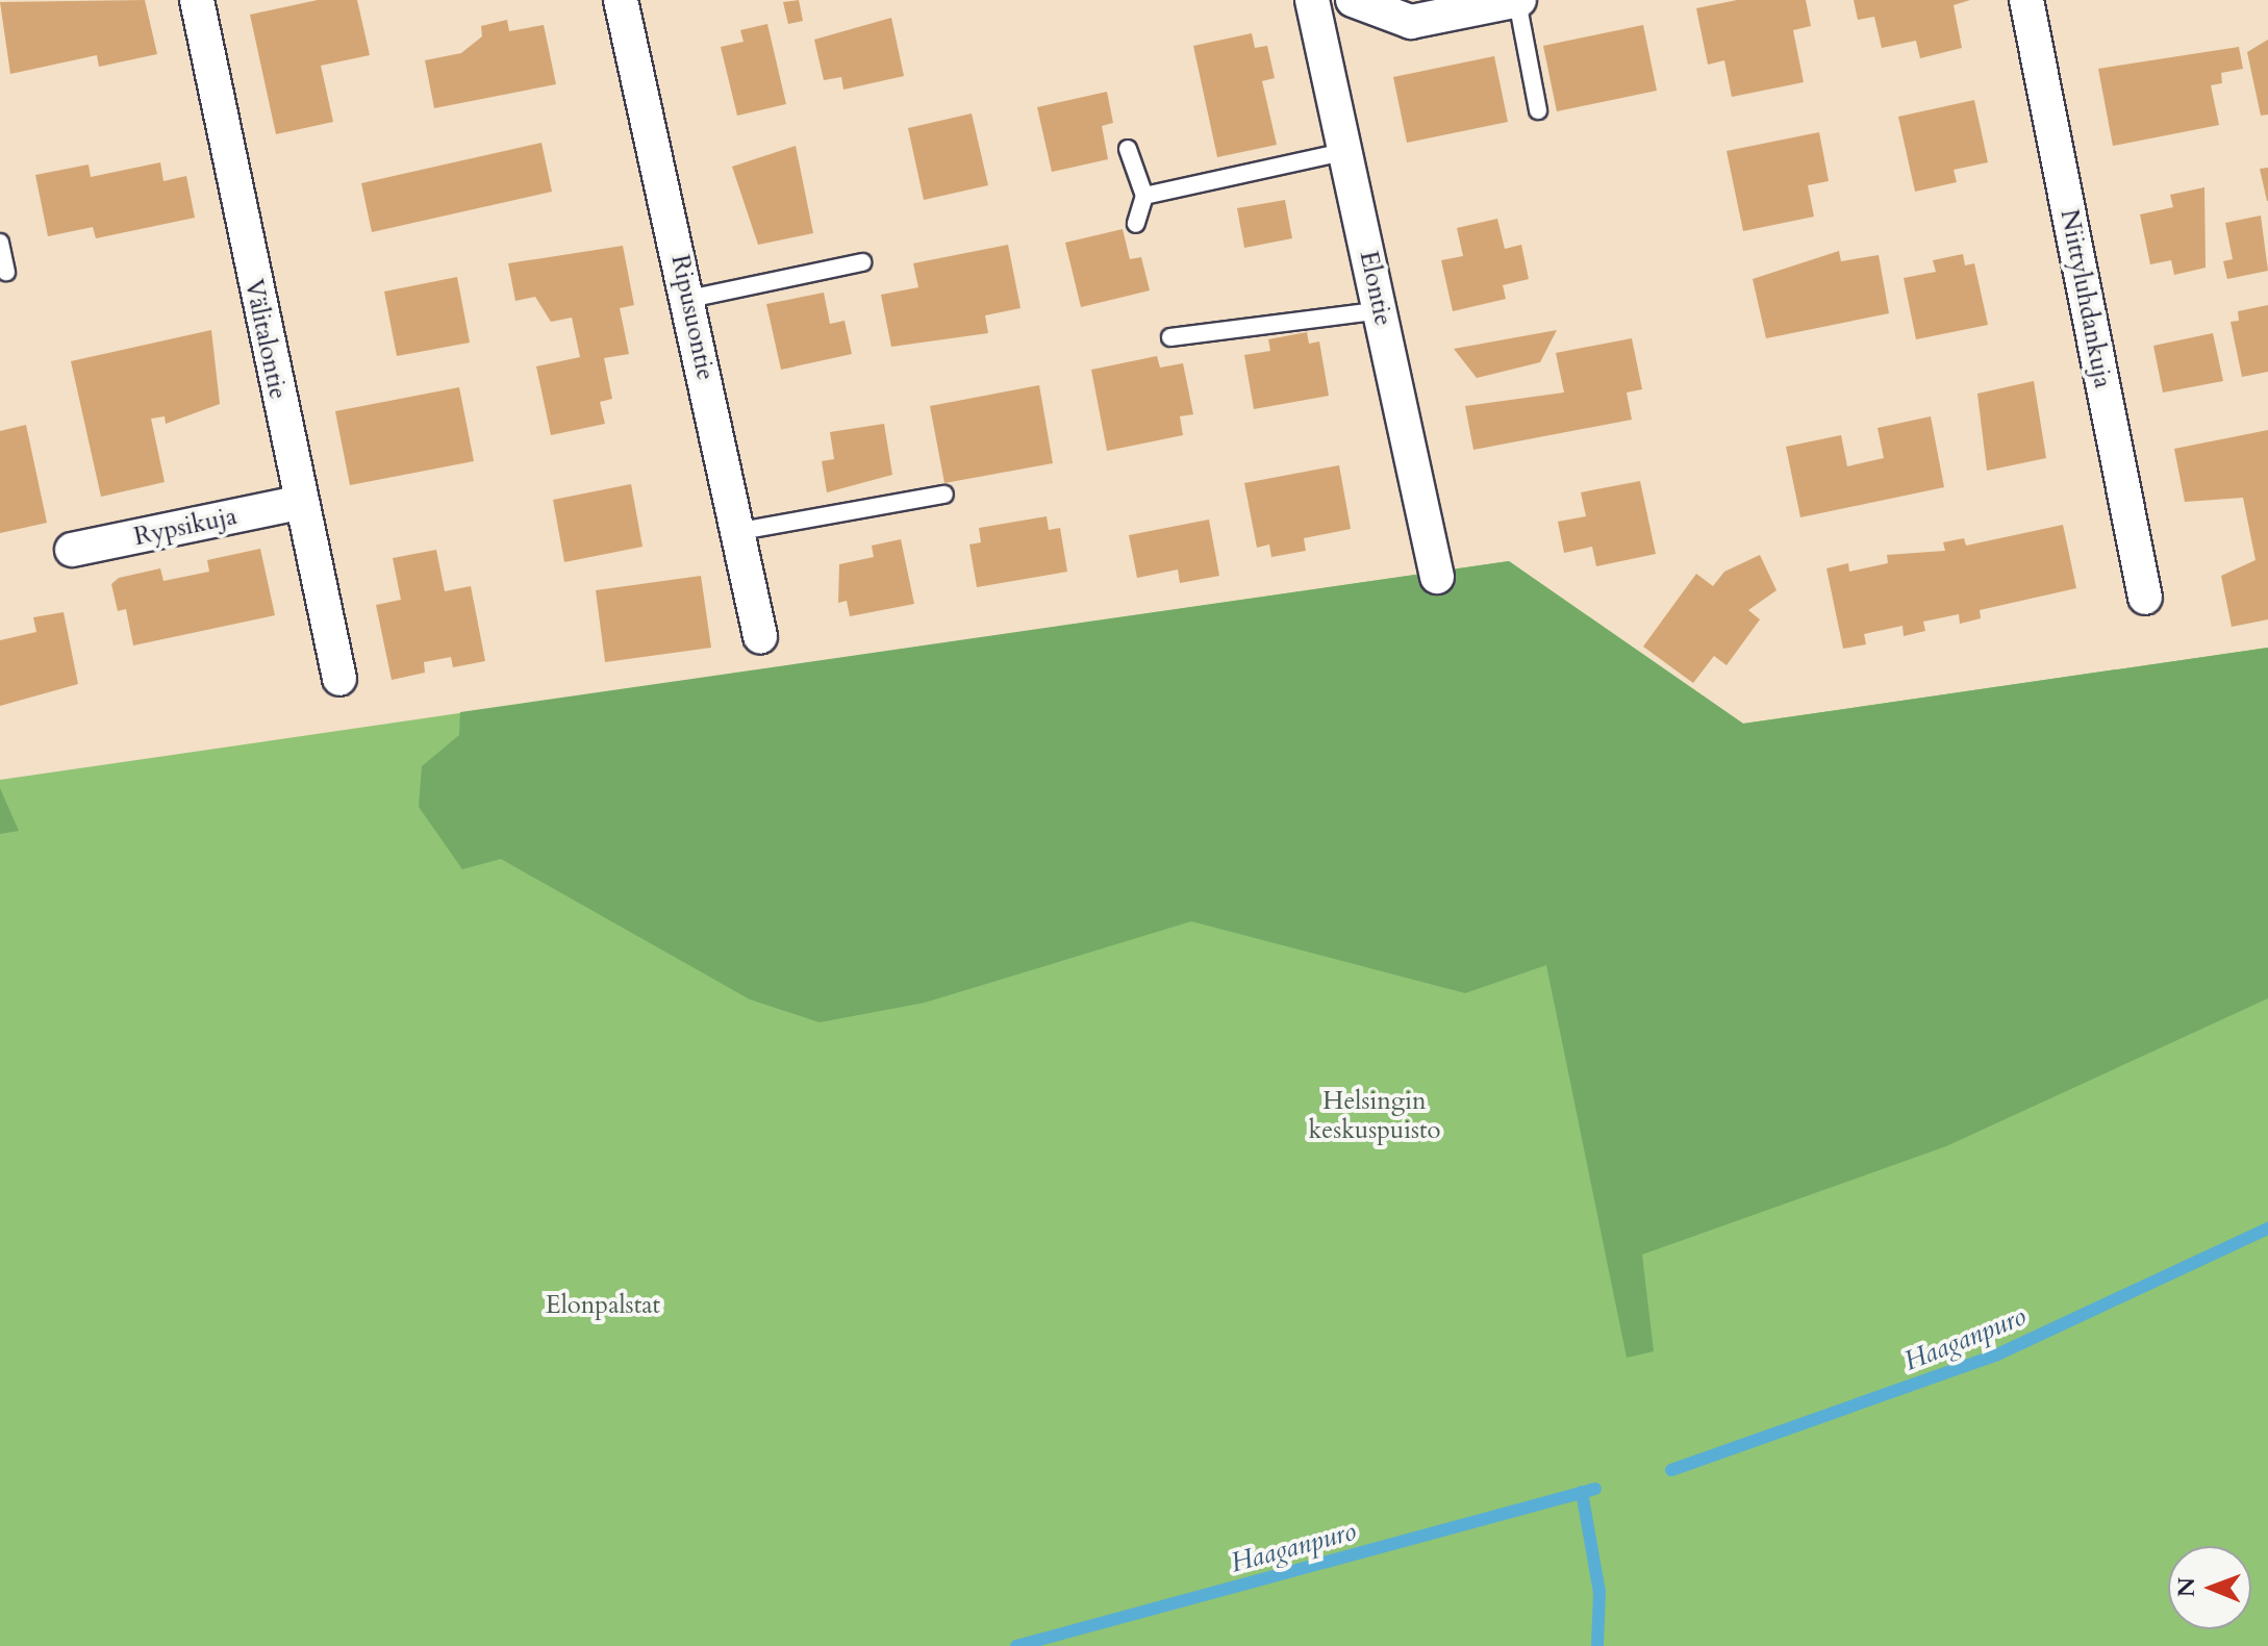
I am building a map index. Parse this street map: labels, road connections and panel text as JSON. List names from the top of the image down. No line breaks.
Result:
{"streets":{"street":["Elontie","Niittyluhdankuja","Ripusuontie","Välitalontie","Rypsikuja"]},"crossings":[["Välitalontie","Rypsikuja"]],"water":["Haaganpuro"],"parks":["Helsingin keskuspuisto","Elonpalstat"],"north":"left"}
